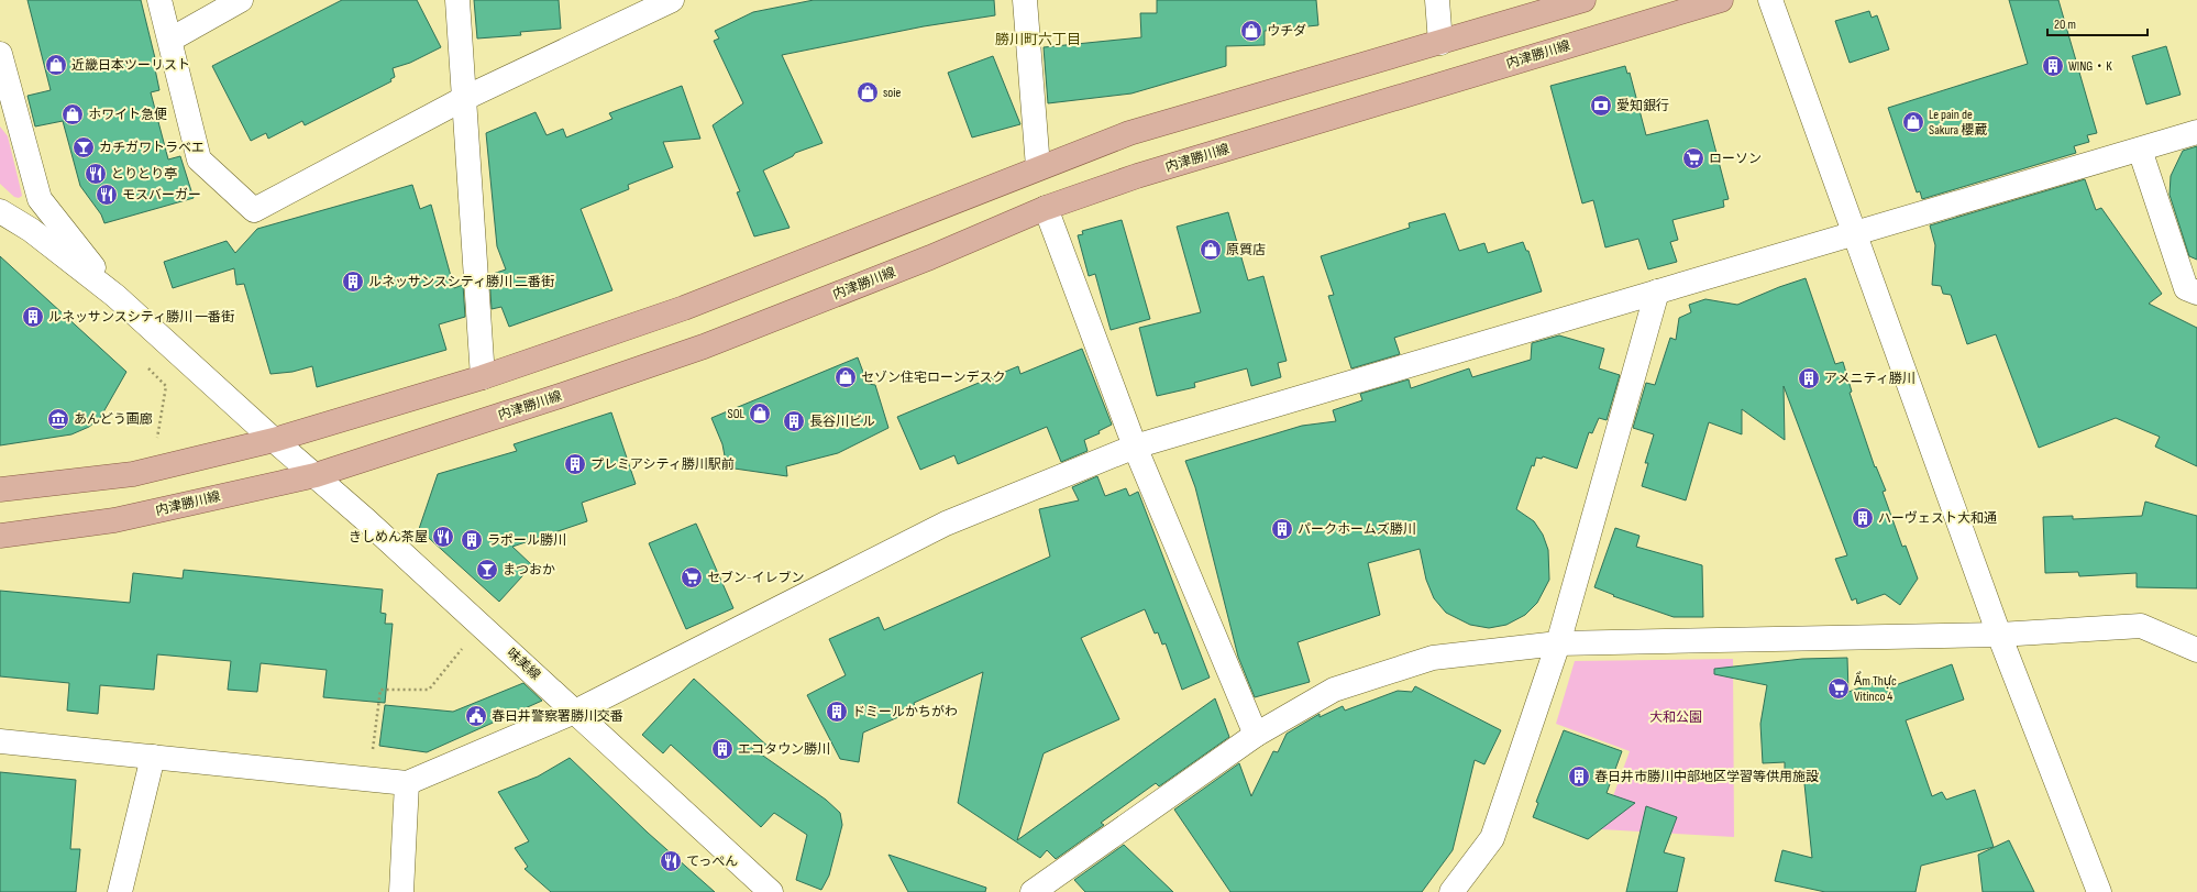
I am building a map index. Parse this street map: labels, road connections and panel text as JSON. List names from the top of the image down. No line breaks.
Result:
{"streets":{"main road":["内津勝川線"],"street":["味美線"]},"crossings":[["内津勝川線","味美線"]],"districts":["勝川町六丁目"],"parks":["大和公園"],"places":{"shop":["ウチダ","近畿日本ツーリスト","soie","ホワイト急便","Le pain de Sakura 櫻蔵","原質店","セゾン住宅ローンデスク","SOL"],"building":["WING・K","ルネッサンスシティ勝川 二番街","ルネッサンスシティ勝川 一番街","アメニティ勝川","長谷川ビル","プレミアシティ勝川駅前","ハーヴェスト大和通","パークホームズ勝川","ラポール勝川","ドミールかちがわ","エコタウン勝川","春日井市勝川中部地区学習等供用施設"],"bank":["愛知銀行"],"bar":["カチガワトラベエ","まつおか"],"supermarket":["ローソン","セブン-イレブン","Ẩm Thực Vitinco 4"],"restaurant":["とりとり亭","モスバーガー","きしめん茶屋","てっぺん"],"museum":["あんどう画廊"],"public building":["春日井警察署勝川交番"]},"scale_bar":"20 m"}
